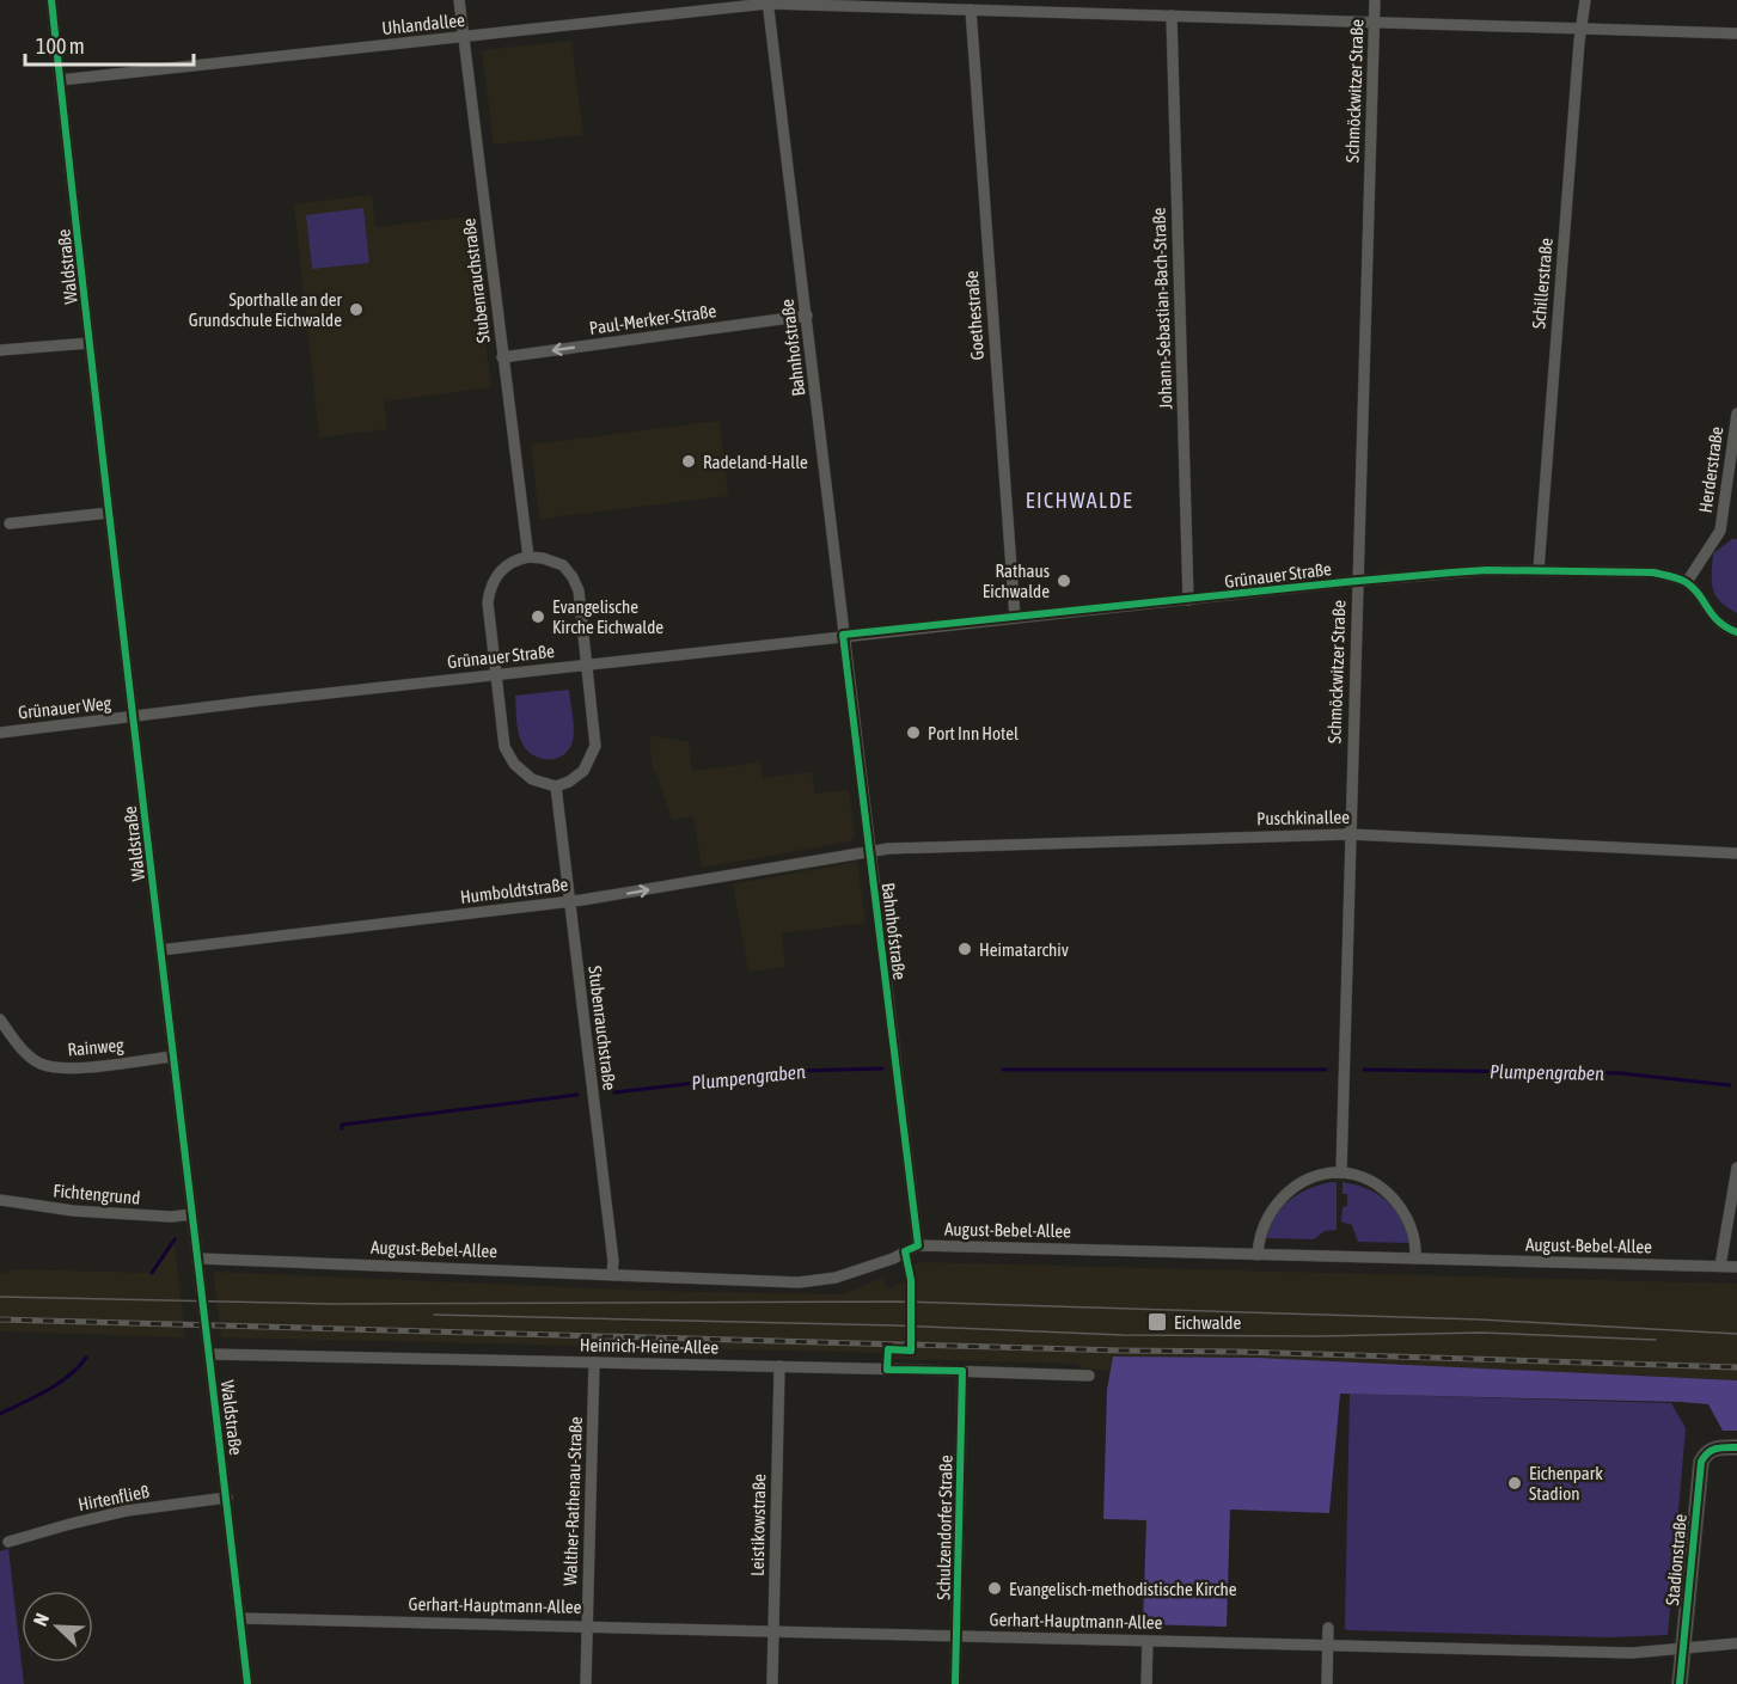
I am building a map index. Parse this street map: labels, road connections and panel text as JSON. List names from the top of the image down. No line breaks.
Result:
{"streets":{"street":["Uhlandallee","Schmöckwitzer Straße","Waldstraße","Stubenrauchstraße","Schillerstraße","Johann-Sebastian-Bach-Straße","Goethestraße","Paul-Merker-Straße","Bahnhofstraße","Herderstraße","Grünauer Straße","Grünauer Weg","Puschkinallee","Humboldtstraße","Rainweg","Fichtengrund","August-Bebel-Allee","Heinrich-Heine-Allee","Hirtenfließ","Walther-Rathenau-Straße","Leistikowstraße","Schulzendorfer Straße","Stadionstraße","Gerhart-Hauptmann-Allee"]},"crossings":[["Uhlandallee","Schmöckwitzer Straße"],["Uhlandallee","Waldstraße"],["Uhlandallee","Stubenrauchstraße"],["Uhlandallee","Schillerstraße"],["Uhlandallee","Johann-Sebastian-Bach-Straße"],["Uhlandallee","Goethestraße"],["Uhlandallee","Bahnhofstraße"],["Schmöckwitzer Straße","Grünauer Straße"],["Schmöckwitzer Straße","Puschkinallee"],["Waldstraße","Grünauer Straße"],["Waldstraße","Grünauer Weg"],["Waldstraße","Humboldtstraße"],["Waldstraße","Rainweg"],["Waldstraße","Fichtengrund"],["Waldstraße","August-Bebel-Allee"],["Waldstraße","Heinrich-Heine-Allee"],["Waldstraße","Hirtenfließ"],["Waldstraße","Gerhart-Hauptmann-Allee"],["Stubenrauchstraße","Paul-Merker-Straße"],["Stubenrauchstraße","Grünauer Straße"],["Stubenrauchstraße","Humboldtstraße"],["Stubenrauchstraße","August-Bebel-Allee"],["Schillerstraße","Grünauer Straße"],["Johann-Sebastian-Bach-Straße","Grünauer Straße"],["Goethestraße","Grünauer Straße"],["Paul-Merker-Straße","Bahnhofstraße"],["Bahnhofstraße","Grünauer Straße"],["Bahnhofstraße","Puschkinallee"],["Bahnhofstraße","Humboldtstraße"],["Bahnhofstraße","August-Bebel-Allee"],["Herderstraße","Grünauer Straße"],["Grünauer Straße","Grünauer Weg"],["Puschkinallee","Humboldtstraße"],["Heinrich-Heine-Allee","Walther-Rathenau-Straße"],["Heinrich-Heine-Allee","Leistikowstraße"],["Heinrich-Heine-Allee","Schulzendorfer Straße"],["Walther-Rathenau-Straße","Gerhart-Hauptmann-Allee"],["Leistikowstraße","Gerhart-Hauptmann-Allee"],["Schulzendorfer Straße","Gerhart-Hauptmann-Allee"],["Stadionstraße","Gerhart-Hauptmann-Allee"]],"one_way":["Paul-Merker-Straße","Humboldtstraße"],"districts":["EICHWALDE"],"water":["Plumpengraben"],"places":{"other":["Sporthalle an der Grundschule Eichwalde","Radeland-Halle","Rathaus Eichwalde","Evangelische Kirche Eichwalde","Port Inn Hotel","Heimatarchiv","Eichenpark Stadion","Evangelisch-methodistische Kirche"],"transit":["Eichwalde"]},"scale_bar":"100 m","north":"top left"}
